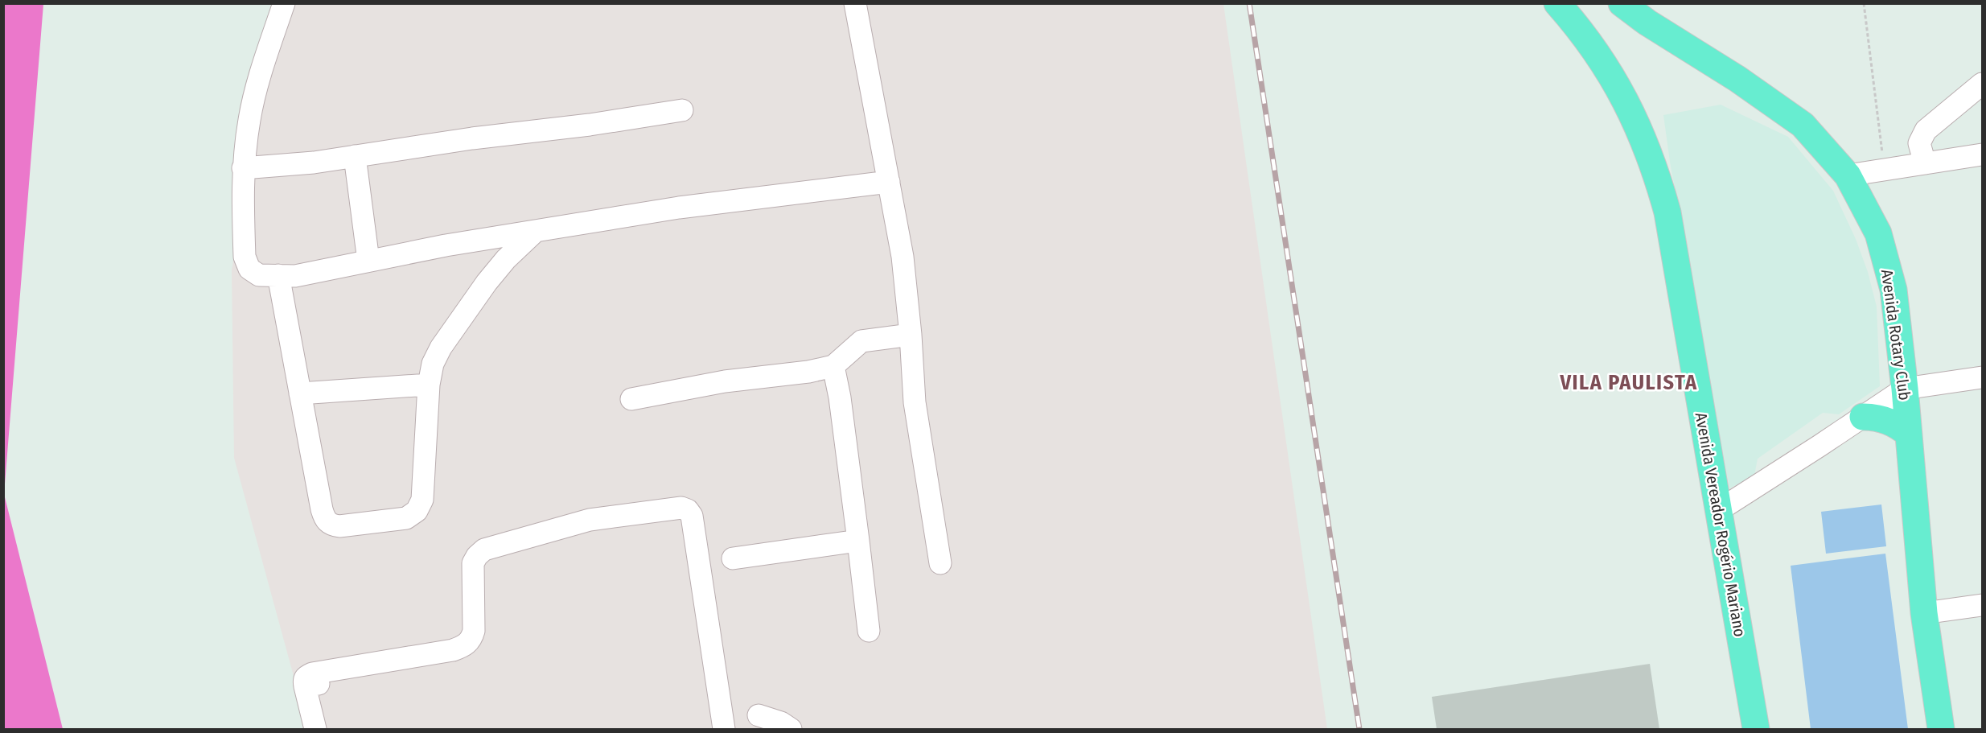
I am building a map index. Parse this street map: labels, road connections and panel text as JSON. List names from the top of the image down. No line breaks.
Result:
{"streets":{"main road":["Avenida Rotary Club","Avenida Vereador Rogério Mariano"]},"districts":["VILA PAULISTA"]}
